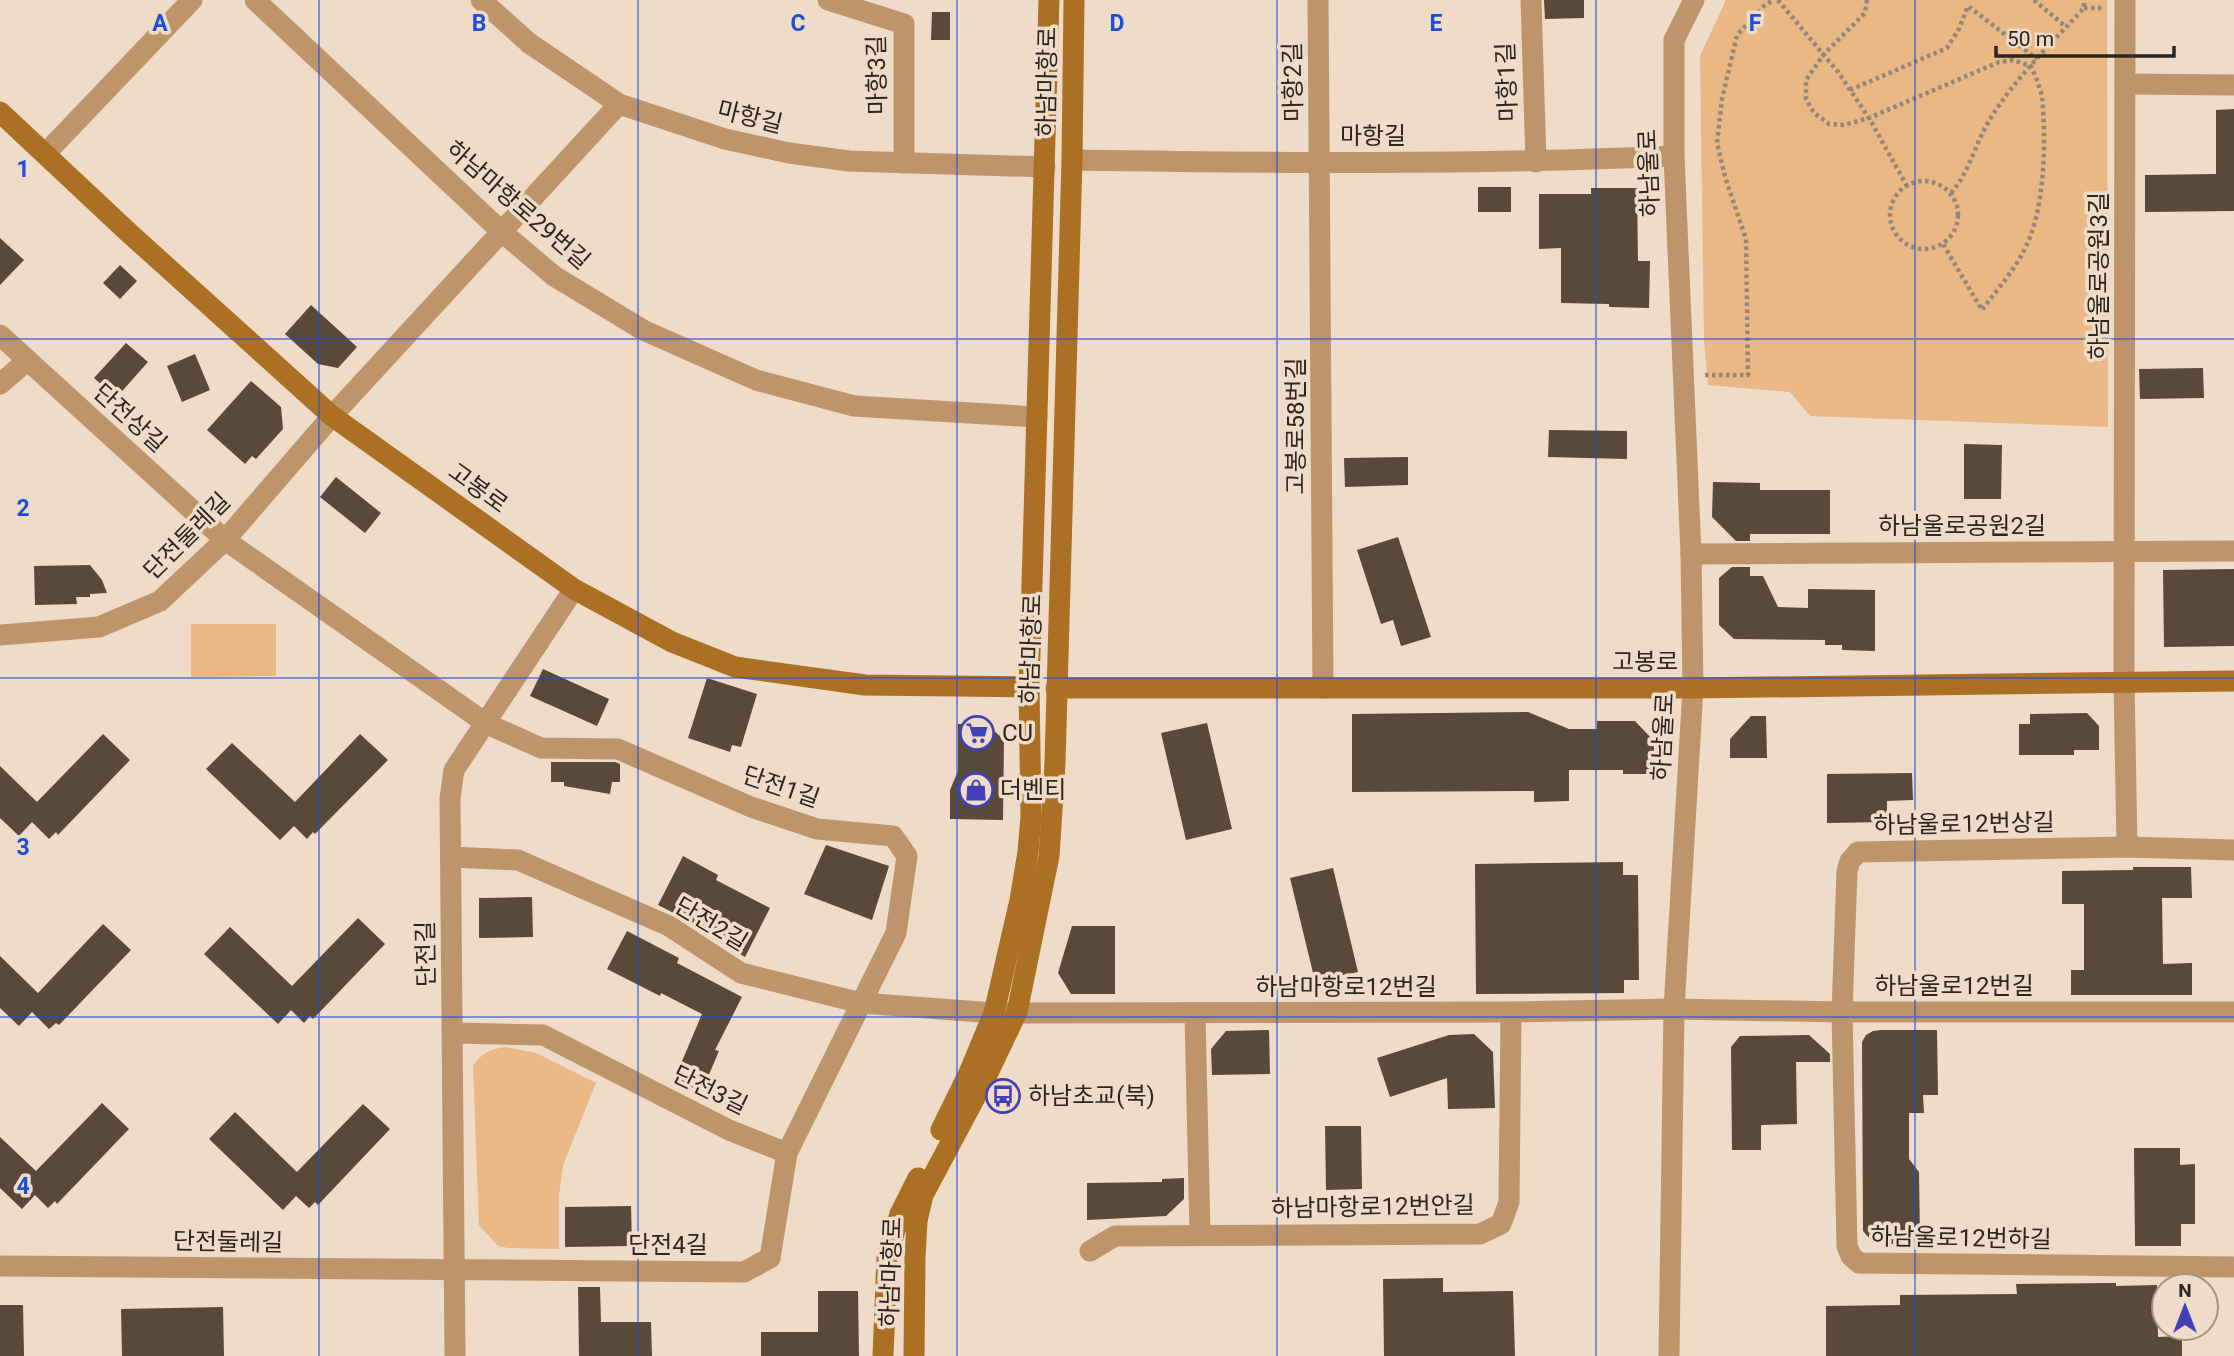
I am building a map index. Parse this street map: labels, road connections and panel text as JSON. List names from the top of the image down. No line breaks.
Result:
{"streets":{"street":["마항3길","하남마항로","마항2길","마항1길","마항길","하남울로","하남마항로29번길","하남울로공원3길","단전상길","고봉로58번길","고봉로","하남울로공원2길","단전둘레길","단전1길","하남울로12번상길","단전2길","단전길","하남울로12번길","하남마항로12번길","단전3길","하남마항로12번안길","하남울로12번하길","단전4길"]},"crossings":[["마항3길","마항길"],["하남마항로","마항길"],["하남마항로","하남마항로29번길"],["하남마항로","고봉로"],["하남마항로","단전2길"],["하남마항로","하남마항로12번길"],["마항2길","마항길"],["마항2길","고봉로58번길"],["마항1길","마항길"],["마항길","하남울로"],["마항길","고봉로58번길"],["마항길","단전둘레길"],["하남울로","고봉로"],["하남울로","하남울로공원2길"],["하남울로","하남울로12번길"],["하남울로","하남마항로12번길"],["하남마항로29번길","단전둘레길"],["하남울로공원3길","고봉로"],["하남울로공원3길","하남울로공원2길"],["하남울로공원3길","하남울로12번상길"],["단전상길","단전둘레길"],["단전상길","단전1길"],["단전상길","단전길"],["고봉로58번길","고봉로"],["고봉로","단전둘레길"],["고봉로","단전길"],["단전둘레길","단전길"],["단전둘레길","단전4길"],["단전1길","단전2길"],["단전1길","단전길"],["하남울로12번상길","하남울로12번길"],["하남울로12번상길","하남울로12번하길"],["단전2길","단전길"],["단전2길","하남마항로12번길"],["단전길","단전3길"],["단전길","단전4길"],["하남울로12번길","하남마항로12번길"],["하남울로12번길","하남울로12번하길"],["하남마항로12번길","하남마항로12번안길"],["단전3길","단전4길"]],"places":{"supermarket":["CU"],"shop":["더벤티"],"bus stop":["하남초교(북)"]},"scale_bar":"50 m","north":"top","grid":{"columns":["A","B","C","D","E","F"],"rows":["1","2","3","4"]}}
